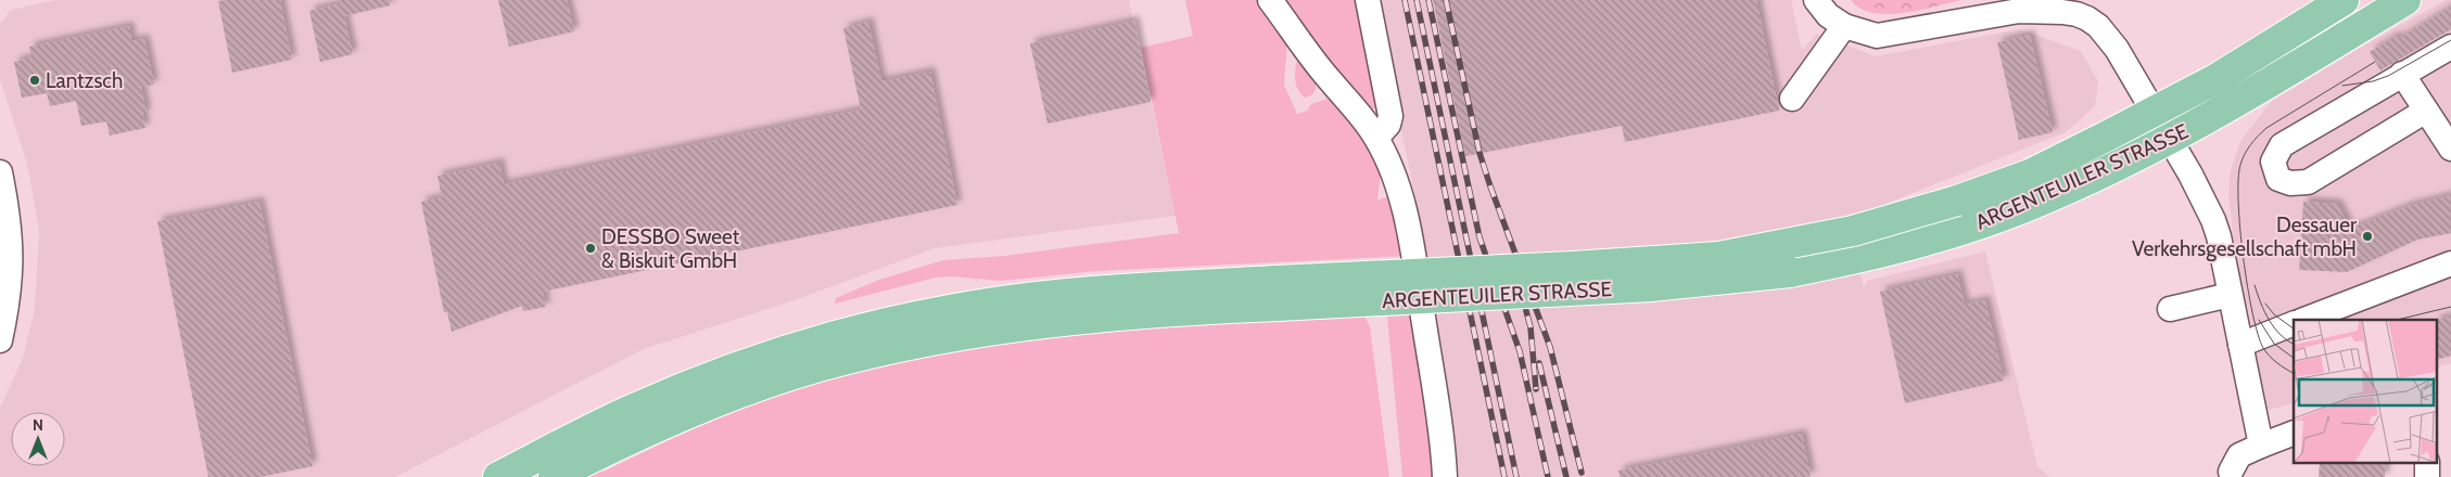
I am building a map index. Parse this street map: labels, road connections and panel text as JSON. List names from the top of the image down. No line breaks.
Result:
{"streets":{"main road":["ARGENTEUILER STRASSE"]},"places":["Lantzsch","Dessauer Verkehrsgesellschaft mbH","DESSBO Sweet & Biskuit GmbH"],"north":"top"}
